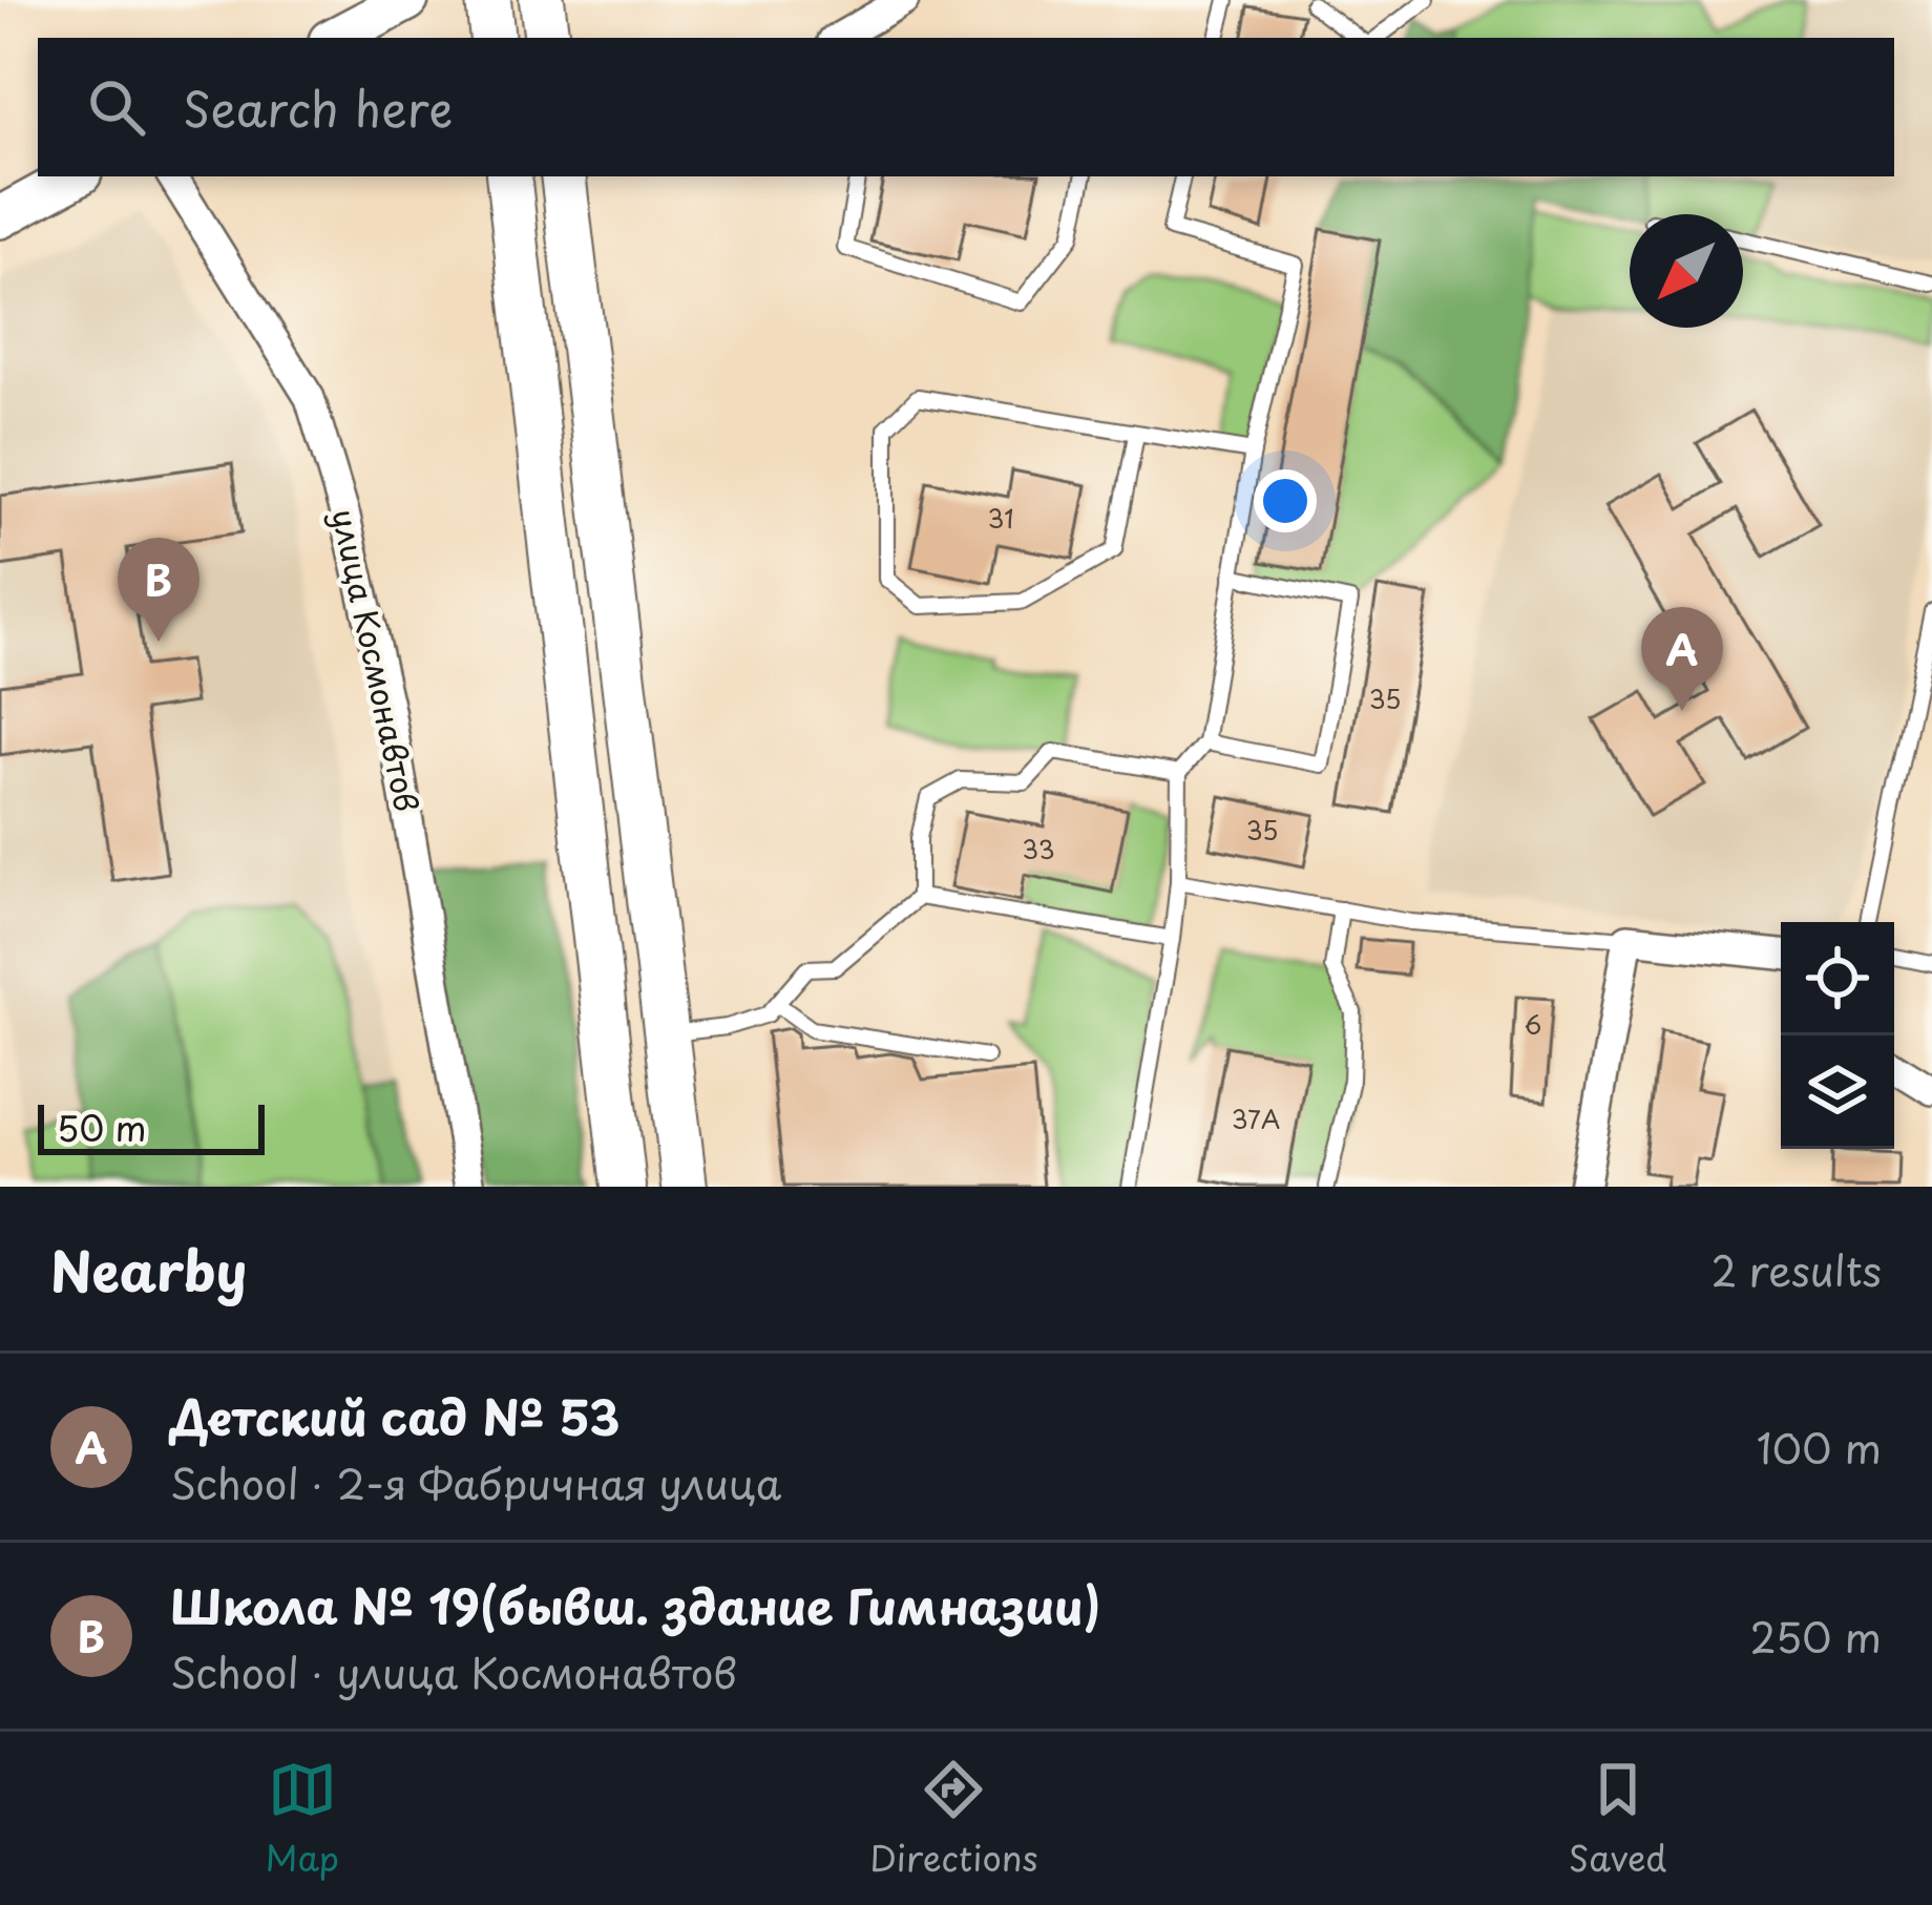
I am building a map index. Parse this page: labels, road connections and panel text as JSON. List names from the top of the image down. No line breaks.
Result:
{"streets":{"street":["улица Космонавтов"]},"house_numbers":["31","35","35","33","6","37А"],"scale_bar":"50 m","north":"bottom left","page":{"search":"Search here","pins":["B","A"],"scale":"50 m","heading":["Nearby","2 results"],"list":[{"mark":"A","name":"Детский сад № 53","note":"School · 2-я Фабричная улица","value":"100 m"},{"mark":"B","name":"Школа № 19(бывш. здание Гимназии)","note":"School · улица Космонавтов","value":"250 m"}],"nav":["Map","Directions","Saved"]}}
